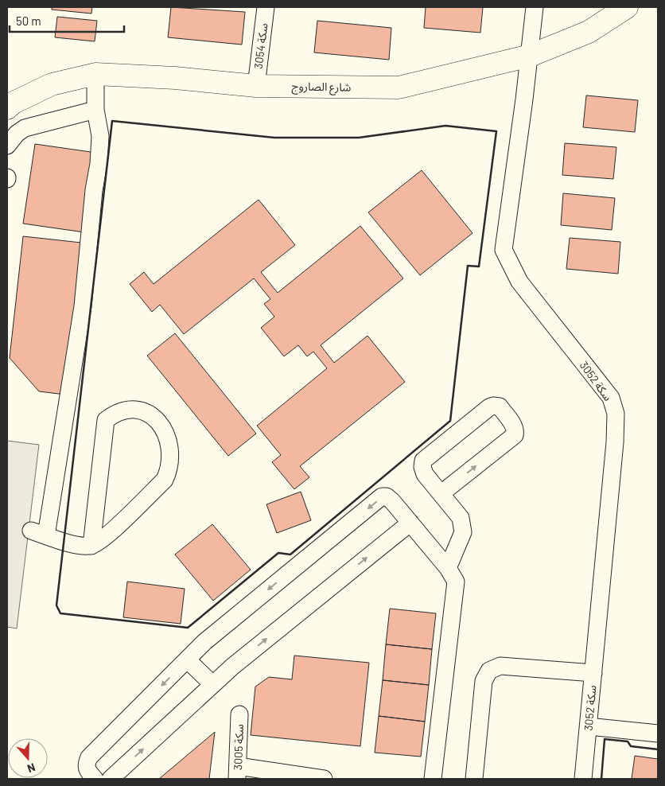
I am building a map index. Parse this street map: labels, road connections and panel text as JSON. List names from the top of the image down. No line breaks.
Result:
{"streets":{"main road":["شارع الصاروج"],"street":["سكة 3054","سكة 3052","سكة 3005"]},"crossings":[["سكة 3054","شارع الصاروج"],["شارع الصاروج","سكة 3052"]],"scale_bar":"50 m","north":"bottom"}
